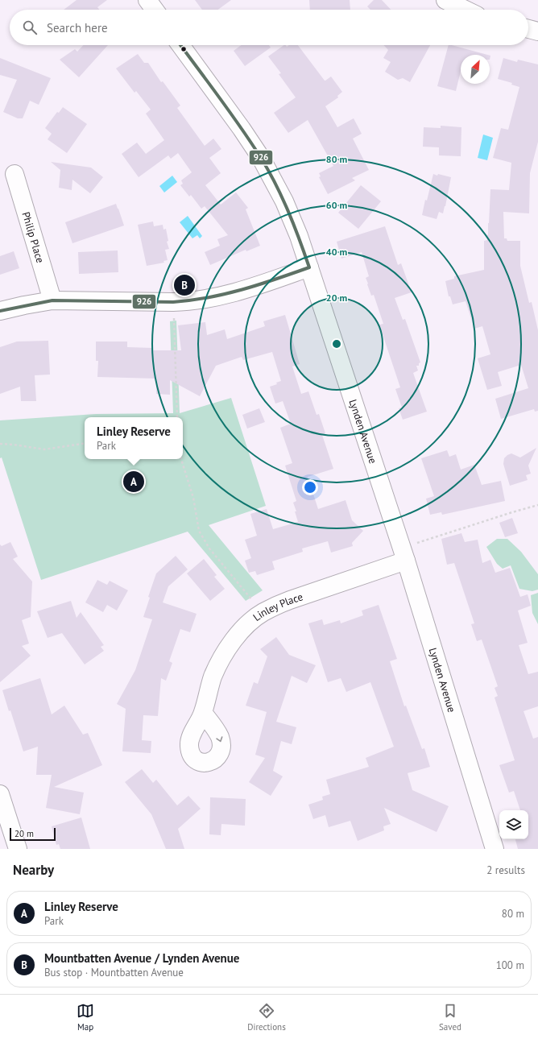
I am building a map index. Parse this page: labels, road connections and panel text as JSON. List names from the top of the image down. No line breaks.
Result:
{"streets":{"street":["Philip Place","Lynden Avenue","Linley Place"]},"crossings":[["Lynden Avenue","Linley Place"]],"lines":["transit line 926"],"scale_bar":"20 m","north":"top right","page":{"search":"Search here","pins":["B","A"],"popup":["Linley Reserve","Park"],"scale":"20 m","heading":["Nearby","2 results"],"list":[{"mark":"A","name":"Linley Reserve","note":"Park","value":"80 m"},{"mark":"B","name":"Mountbatten Avenue / Lynden Avenue","note":"Bus stop · Mountbatten Avenue","value":"100 m"}],"nav":["Map","Directions","Saved"]},"rings":["80 m","60 m","40 m","20 m"]}
